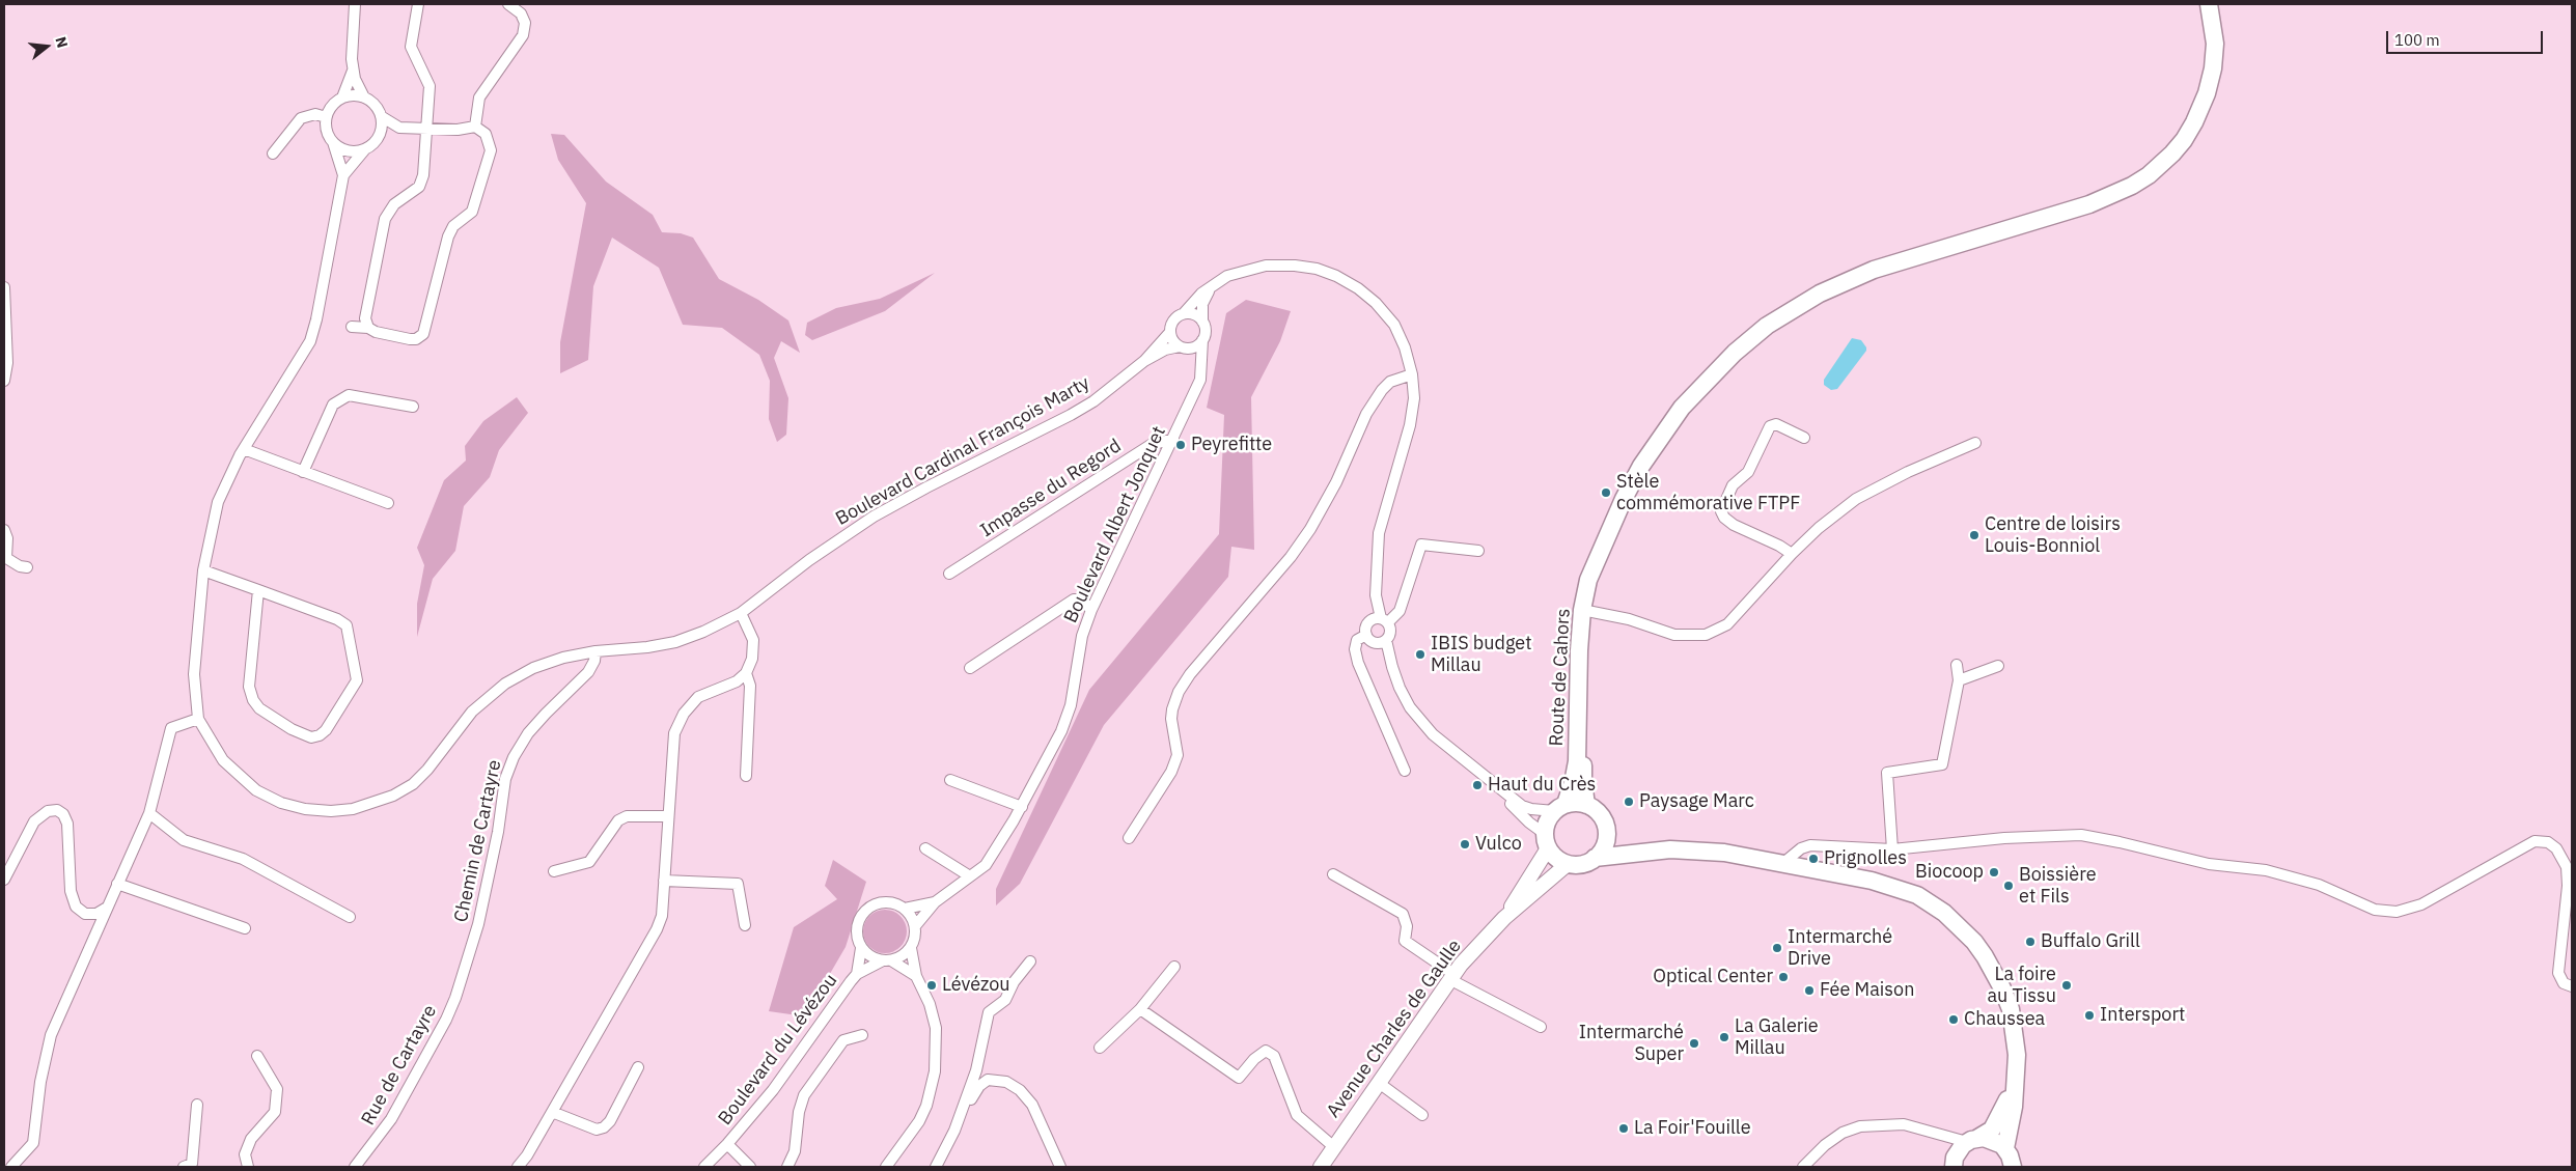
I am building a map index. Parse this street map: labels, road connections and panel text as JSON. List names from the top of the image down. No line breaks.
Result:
{"streets":{"main road":["Route de Cahors","Avenue Charles de Gaulle"],"street":["Boulevard Cardinal François Marty","Impasse du Regord","Boulevard Albert Jonquet","Chemin de Cartayre","Boulevard du Lévézou","Rue de Cartayre"]},"crossings":[["Boulevard Cardinal François Marty","Boulevard Albert Jonquet"],["Boulevard Cardinal François Marty","Chemin de Cartayre"],["Impasse du Regord","Boulevard Albert Jonquet"],["Boulevard Albert Jonquet","Boulevard du Lévézou"],["Chemin de Cartayre","Rue de Cartayre"]],"places":["Peyrefitte","Stèle commémorative FTPF","Centre de loisirs Louis-Bonniol","IBIS budget Millau","Haut du Crès","Paysage Marc","Vulco","Prignolles","Biocoop","Boissière et Fils","Buffalo Grill","Intermarché Drive","Optical Center","Lévézou","La foire au Tissu","Fée Maison","Intersport","Chaussea","La Galerie Millau","Intermarché Super","La Foir'Fouille"],"scale_bar":"100 m","north":"right"}
